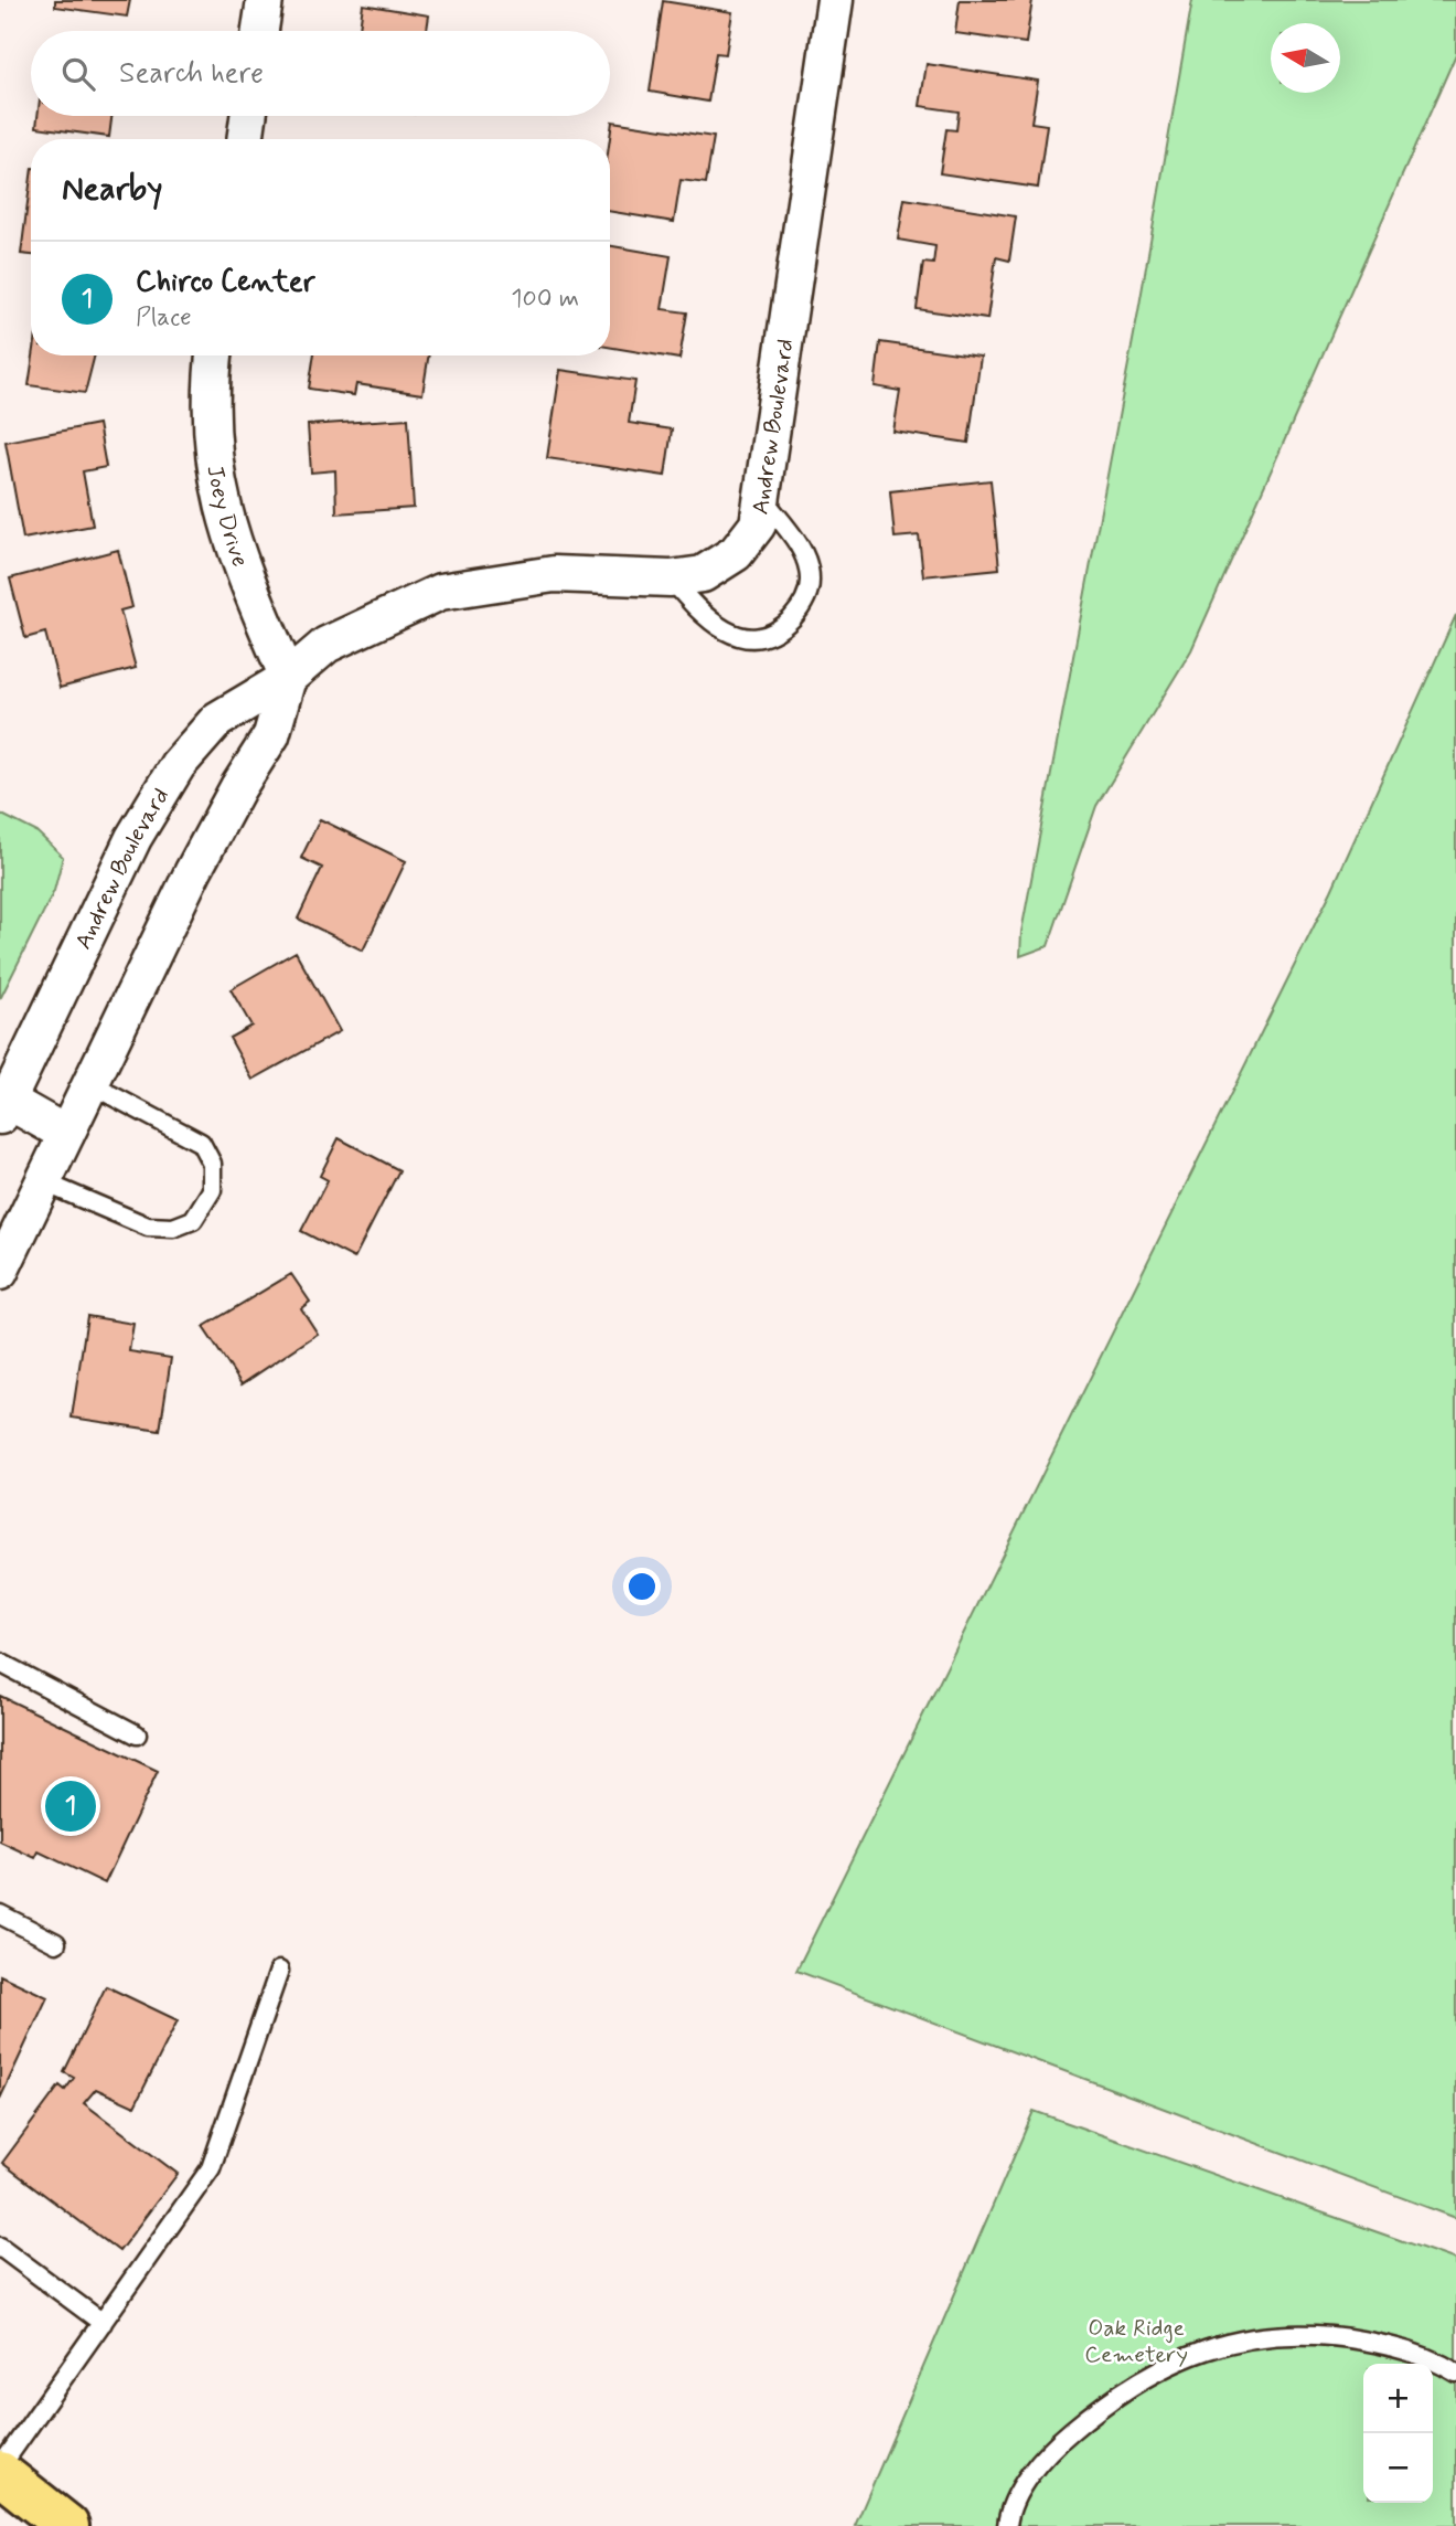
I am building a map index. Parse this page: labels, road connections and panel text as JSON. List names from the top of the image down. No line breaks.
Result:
{"streets":{"street":["Andrew Boulevard","Joey Drive"]},"crossings":[["Andrew Boulevard","Joey Drive"]],"parks":["Oak Ridge Cemetery"],"north":"left","page":{"search":"Search here","heading":"Nearby","list":[{"mark":"1","name":"Chirco Center","note":"Place","value":"100 m"}],"pins":"1","map_buttons":["+","−"]}}
